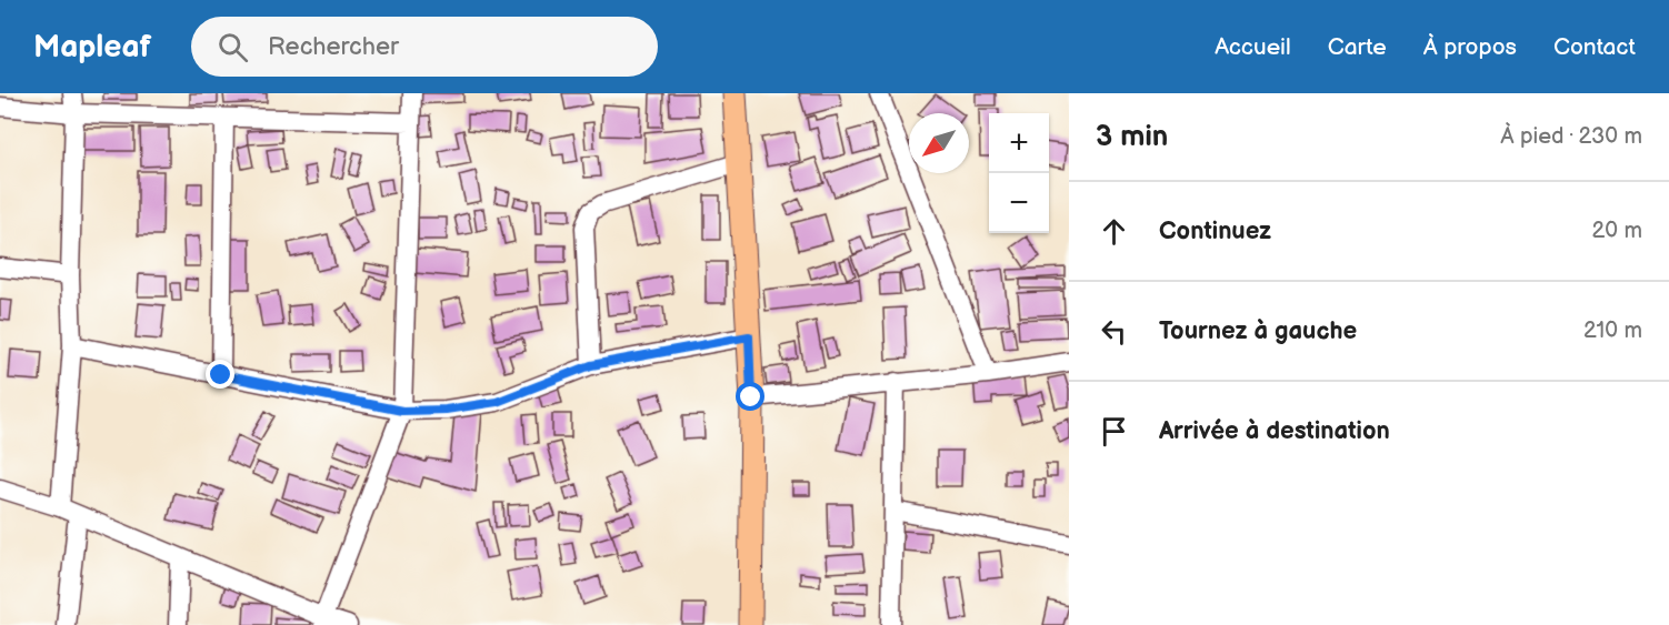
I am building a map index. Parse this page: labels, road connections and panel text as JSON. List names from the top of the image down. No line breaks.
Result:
{"north":"bottom left","page":{"header":"Mapleaf","search":"Rechercher","nav":["Accueil","Carte","À propos","Contact"],"heading":["3 min","À pied · 230 m"],"map_buttons":["+","−"],"list":[["Continuez","20 m"],["Tournez à gauche","210 m"],"Arrivée à destination"]}}
